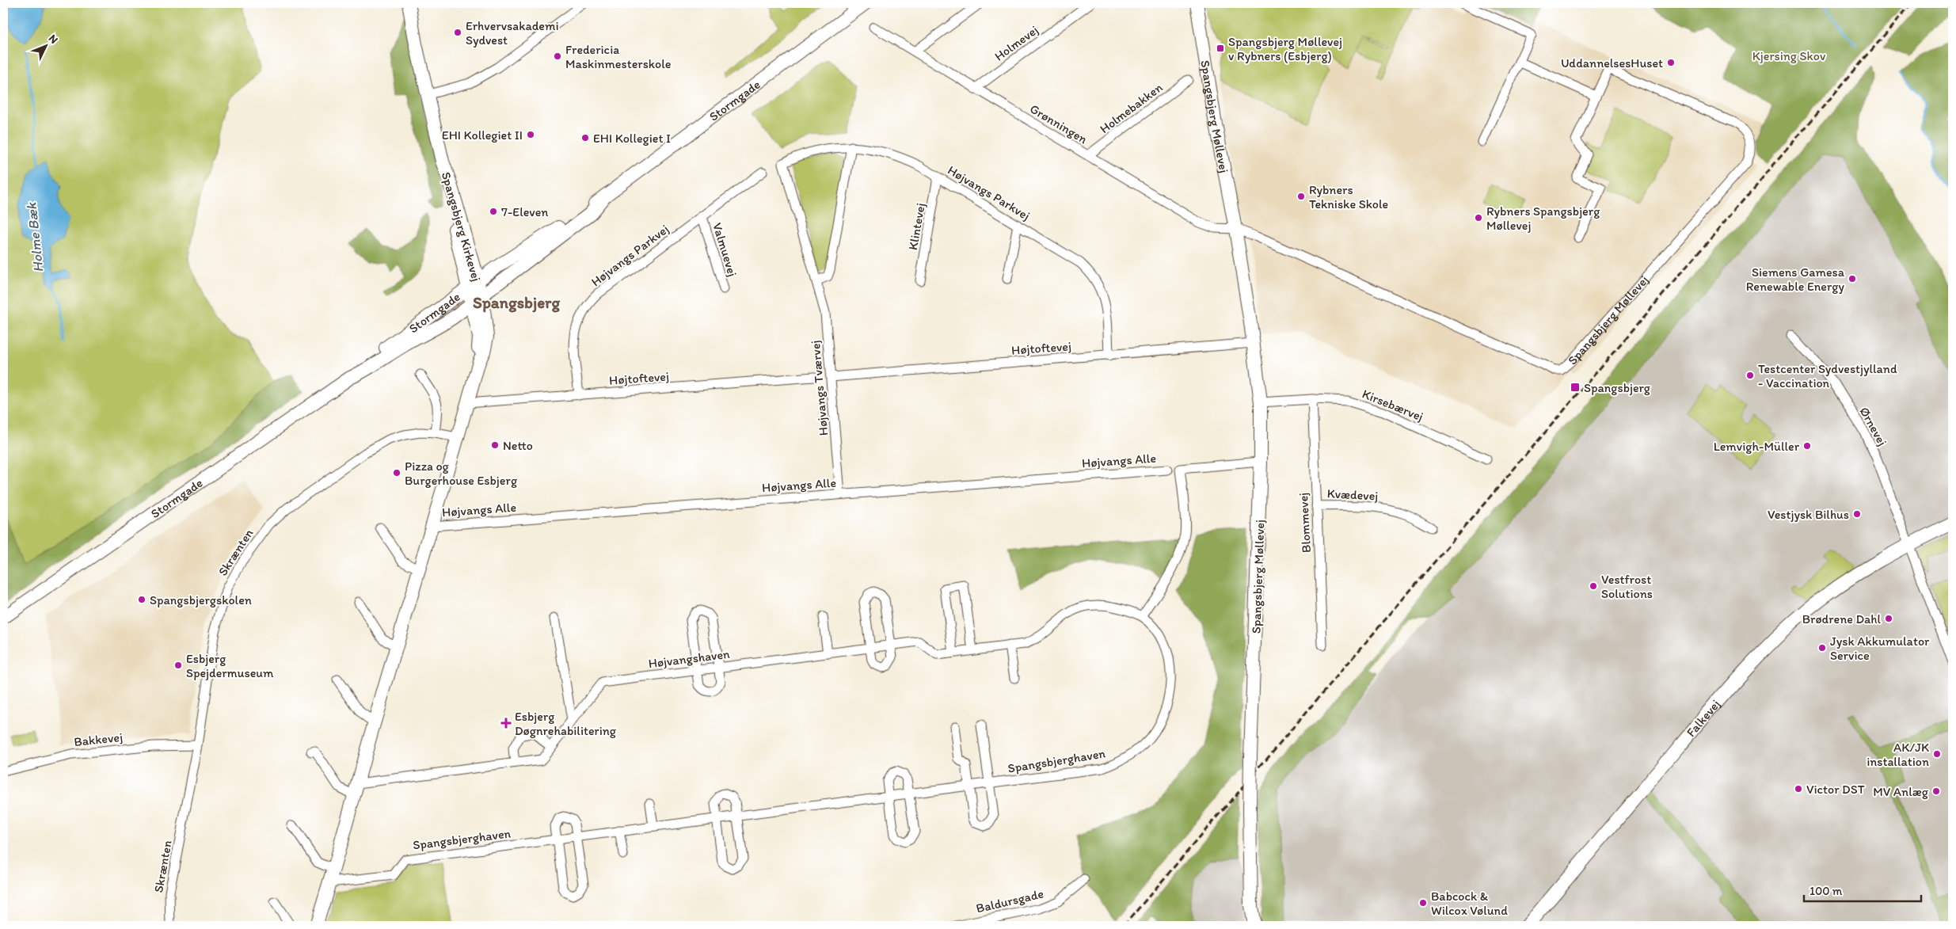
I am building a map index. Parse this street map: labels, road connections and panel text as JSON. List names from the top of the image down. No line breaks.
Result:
{"streets":{"street":["Holmevej","Stormgade","Holmebakken","Spangsbjerg Møllevej","Grønningen","Højvangs Parkvej","Spangsbjerg Kirkevej","Klintevej","Valmuevej","Højtoftevej","Højvangs Tværvej","Kirsebærvej","Ørnevej","Højvangs Alle","Kvædevej","Blommevej","Skrænten","Højvangshaven","Falkevej","Bakkevej","Spangsbjerghaven","Baldursgade"]},"crossings":[["Holmevej","Grønningen"],["Stormgade","Spangsbjerg Kirkevej"],["Holmebakken","Grønningen"],["Spangsbjerg Møllevej","Grønningen"],["Spangsbjerg Møllevej","Højtoftevej"],["Spangsbjerg Møllevej","Kirsebærvej"],["Højvangs Parkvej","Klintevej"],["Højvangs Parkvej","Valmuevej"],["Højvangs Parkvej","Højtoftevej"],["Højvangs Parkvej","Højvangs Tværvej"],["Spangsbjerg Kirkevej","Højtoftevej"],["Spangsbjerg Kirkevej","Højvangs Alle"],["Spangsbjerg Kirkevej","Skrænten"],["Spangsbjerg Kirkevej","Højvangshaven"],["Spangsbjerg Kirkevej","Spangsbjerghaven"],["Højtoftevej","Højvangs Tværvej"],["Højvangs Tværvej","Højvangs Alle"],["Kirsebærvej","Blommevej"],["Ørnevej","Falkevej"],["Kvædevej","Blommevej"],["Skrænten","Bakkevej"],["Højvangshaven","Spangsbjerghaven"]],"districts":["Spangsbjerg"],"water":["Holme Bæk"],"parks":["Kjersing Skov"],"places":{"other":["Erhvervsakademi Sydvest","Fredericia Maskinmesterskole","UddannelsesHuset","EHI Kollegiet II","EHI Kollegiet I","Rybners Tekniske Skole","7-Eleven","Rybners Spangsbjerg Møllevej","Siemens Gamesa Renewable Energy","Testcenter Sydvestjylland - Vaccination","Netto","Lemvigh-Müller","Pizza og Burgerhouse Esbjerg","Vestjysk Bilhus","Vestfrost Solutions","Spangsbjergskolen","Brødrene Dahl","Jysk Akkumulator Service","Esbjerg Spejdermuseum","AK/JK installation","Victor DST","MV Anlæg","Babcock & Wilcox Vølund"],"transit":["Spangsbjerg Møllevej v Rybners (Esbjerg)","Spangsbjerg"],"health":["Esbjerg Døgnrehabilitering"]},"scale_bar":"100 m","north":"top right"}
